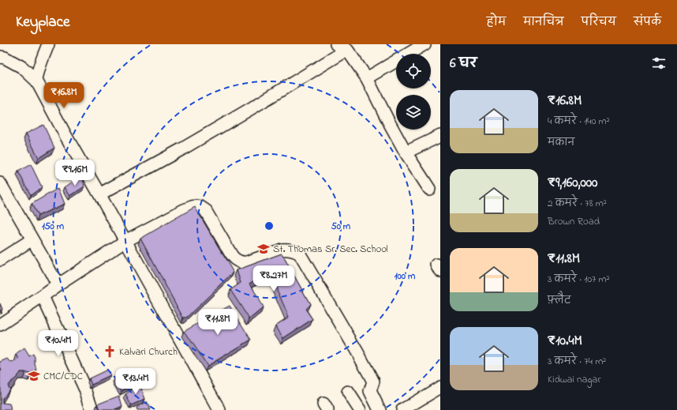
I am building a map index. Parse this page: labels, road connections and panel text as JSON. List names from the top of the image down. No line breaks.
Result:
{"places":{"school or university":["St. Thomas Sr. Sec. School","CMC/CDC"],"church":["Kalvari Church"]},"page":{"header":"Keyplace","nav":["होम","मानचित्र","परिचय","संपर्क"],"heading":"6 घर","price":["₹16.8M","₹9.16M","₹8.27M","₹11.8M","₹10.4M","₹13.4M"],"list":[{"name":"₹16.8M","note":"4 कमरे · 140 m² · मकान"},{"name":"₹9,160,000","note":"2 कमरे · 78 m² · Brown Road"},{"name":"₹11.8M","note":"3 कमरे · 107 m² · फ़्लैट"},{"name":"₹10.4M","note":"3 कमरे · 74 m² · Kidwai nagar"}]},"rings":["50 m","150 m","100 m"]}
